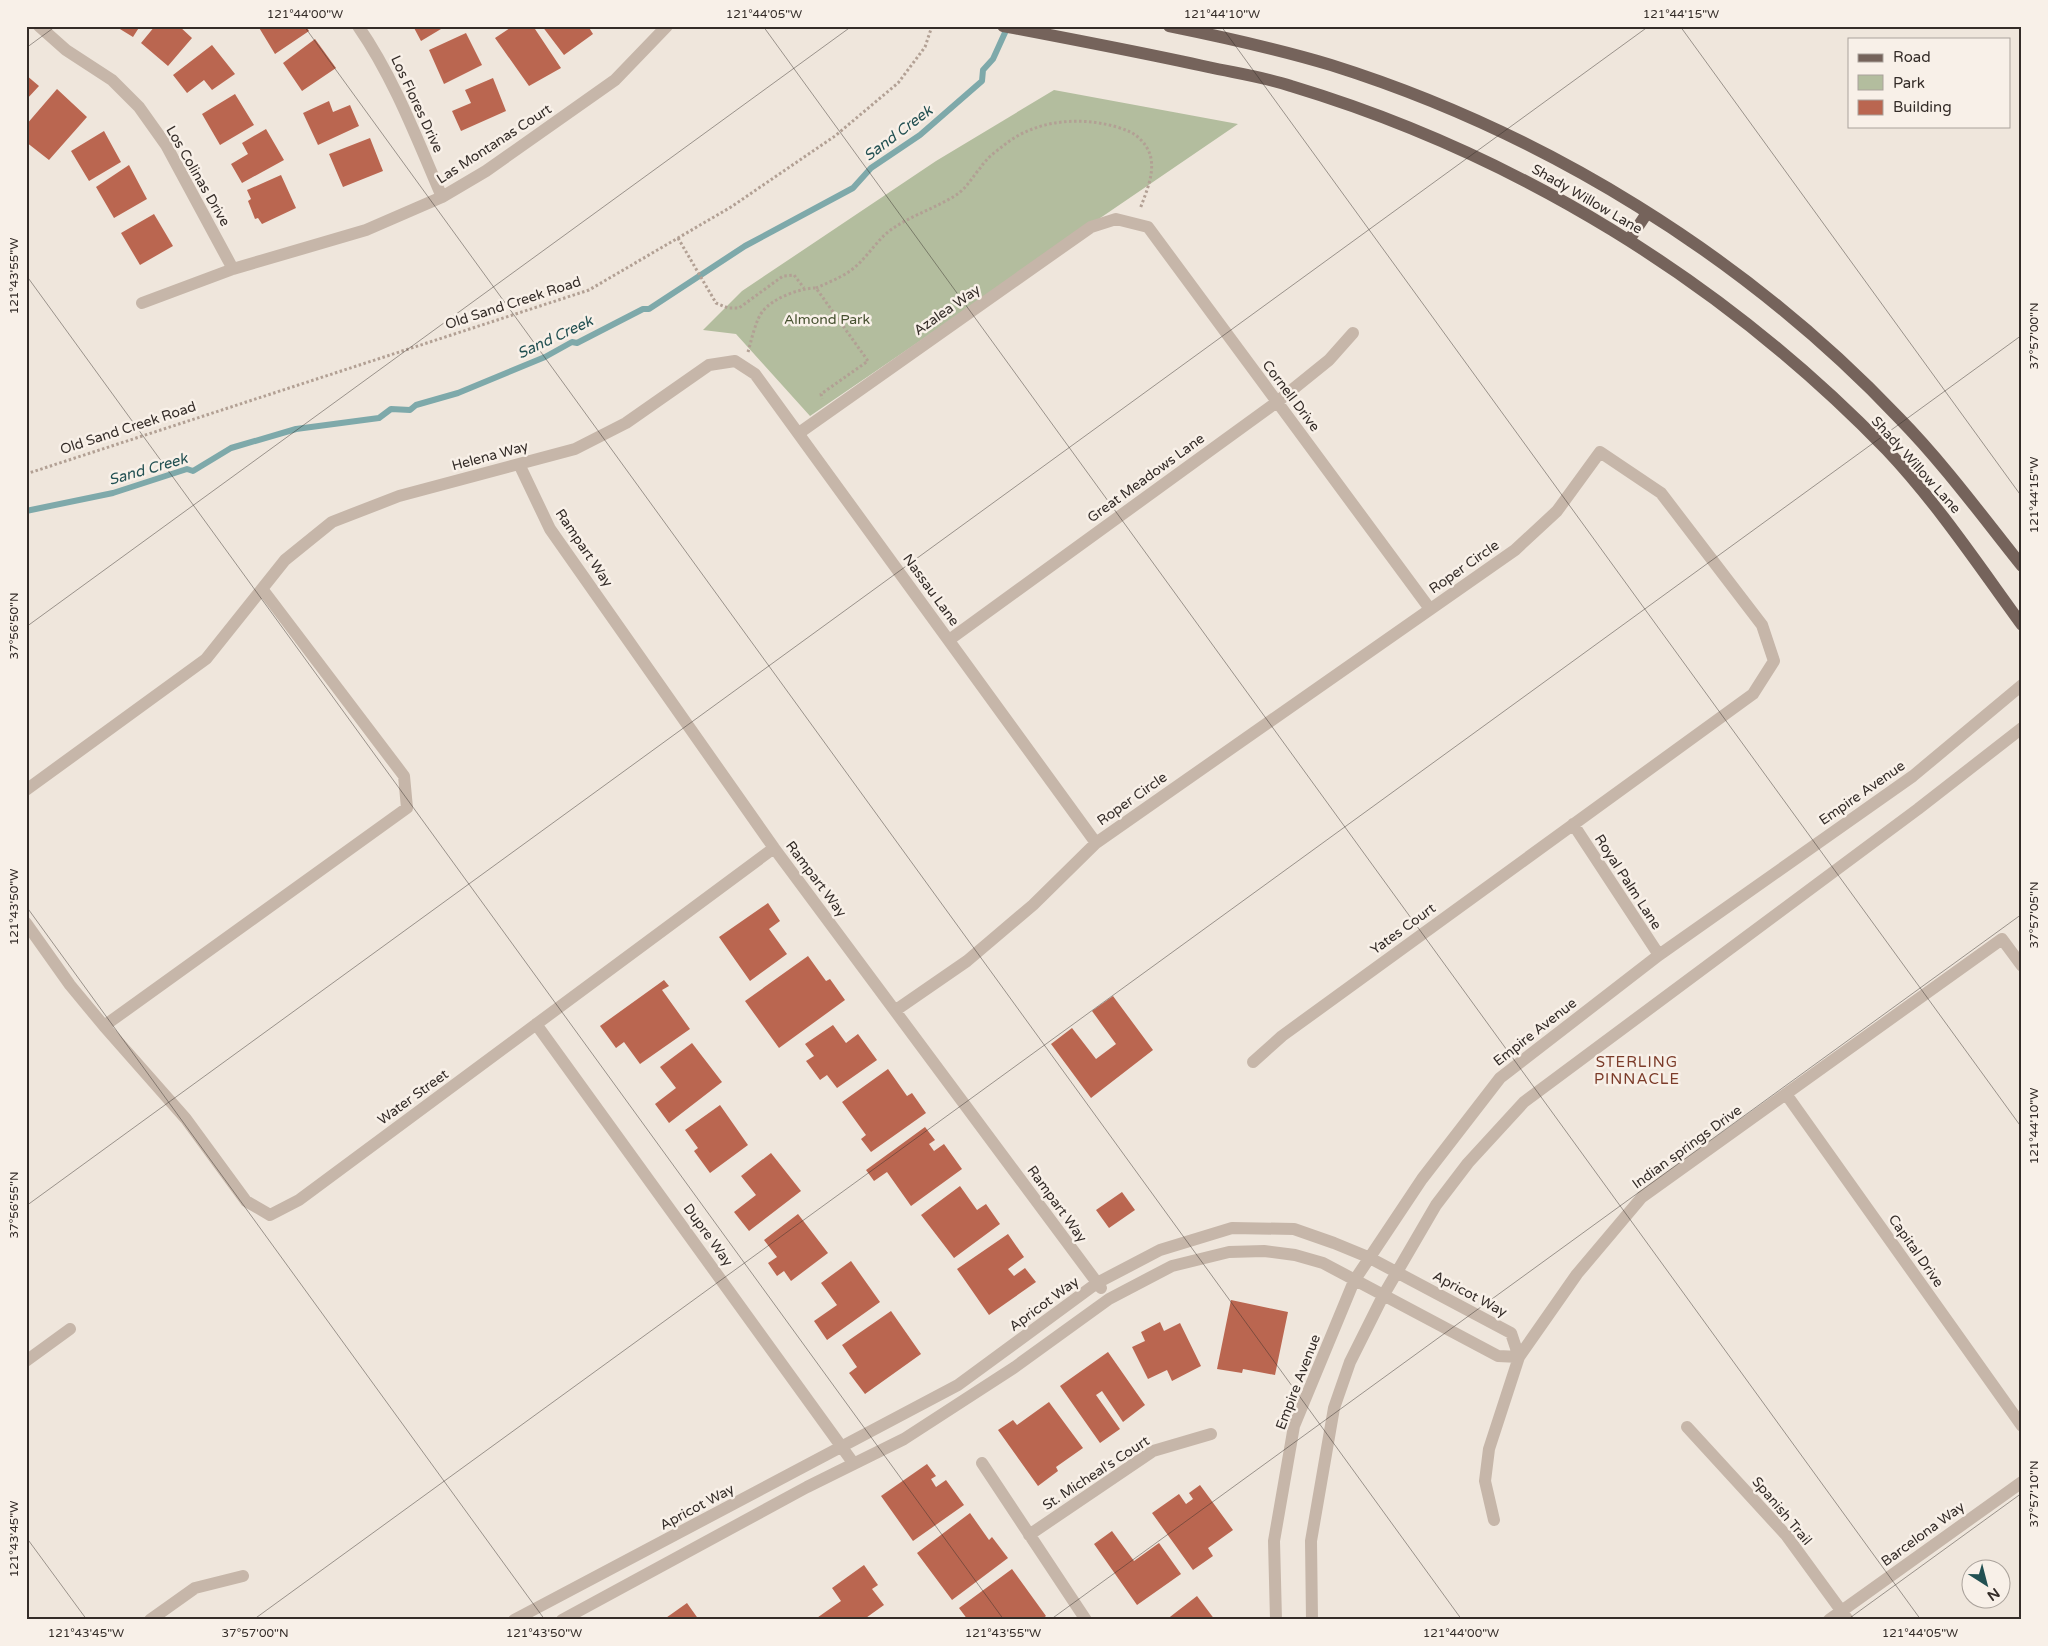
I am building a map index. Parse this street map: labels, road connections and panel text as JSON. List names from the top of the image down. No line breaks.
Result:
{"streets":{"main road":["Shady Willow Lane"],"street":["Los Flores Drive","Las Montanas Court","Los Colinas Drive","Azalea Way","Cornell Drive","Helena Way","Great Meadows Lane","Rampart Way","Roper Circle","Nassau Lane","Empire Avenue","Royal Palm Lane","Yates Court","Water Street","Indian springs Drive","Dupre Way","Capital Drive","Apricot Way","St. Micheal's Court","Spanish Trail","Barcelona Way"],"path":["Old Sand Creek Road"]},"crossings":[["Los Flores Drive","Las Montanas Court"],["Las Montanas Court","Los Colinas Drive"],["Azalea Way","Cornell Drive"],["Azalea Way","Nassau Lane"],["Cornell Drive","Great Meadows Lane"],["Cornell Drive","Roper Circle"],["Helena Way","Rampart Way"],["Helena Way","Nassau Lane"],["Great Meadows Lane","Nassau Lane"],["Rampart Way","Roper Circle"],["Rampart Way","Water Street"],["Rampart Way","Apricot Way"],["Roper Circle","Nassau Lane"],["Roper Circle","Royal Palm Lane"],["Roper Circle","Yates Court"],["Empire Avenue","Royal Palm Lane"],["Empire Avenue","Apricot Way"],["Royal Palm Lane","Yates Court"],["Water Street","Dupre Way"],["Indian springs Drive","Capital Drive"],["Indian springs Drive","Apricot Way"],["Dupre Way","Apricot Way"],["Spanish Trail","Barcelona Way"]],"districts":["STERLING PINNACLE"],"water":["Sand Creek"],"parks":["Almond Park"],"legend":["Road","Park","Building"],"north":"bottom right","coordinates":["121°44'00\"W","121°44'05\"W","121°44'10\"W","121°44'15\"W","121°43'55\"W","37°57'00\"N","37°56'50\"N","121°43'50\"W","37°57'05\"N","37°56'55\"N","37°57'10\"N","121°43'45\"W"]}
